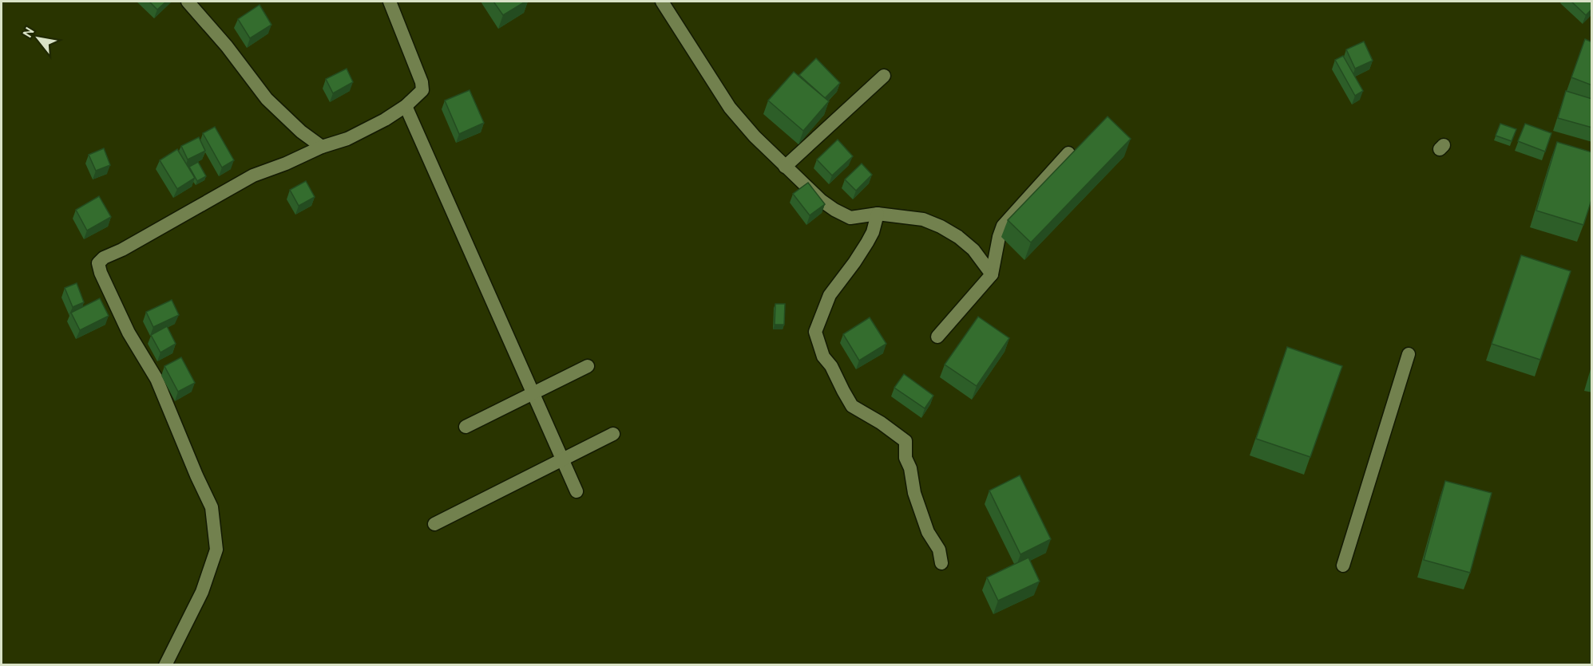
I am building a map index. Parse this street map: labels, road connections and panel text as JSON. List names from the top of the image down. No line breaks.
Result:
{"north":"top left"}
